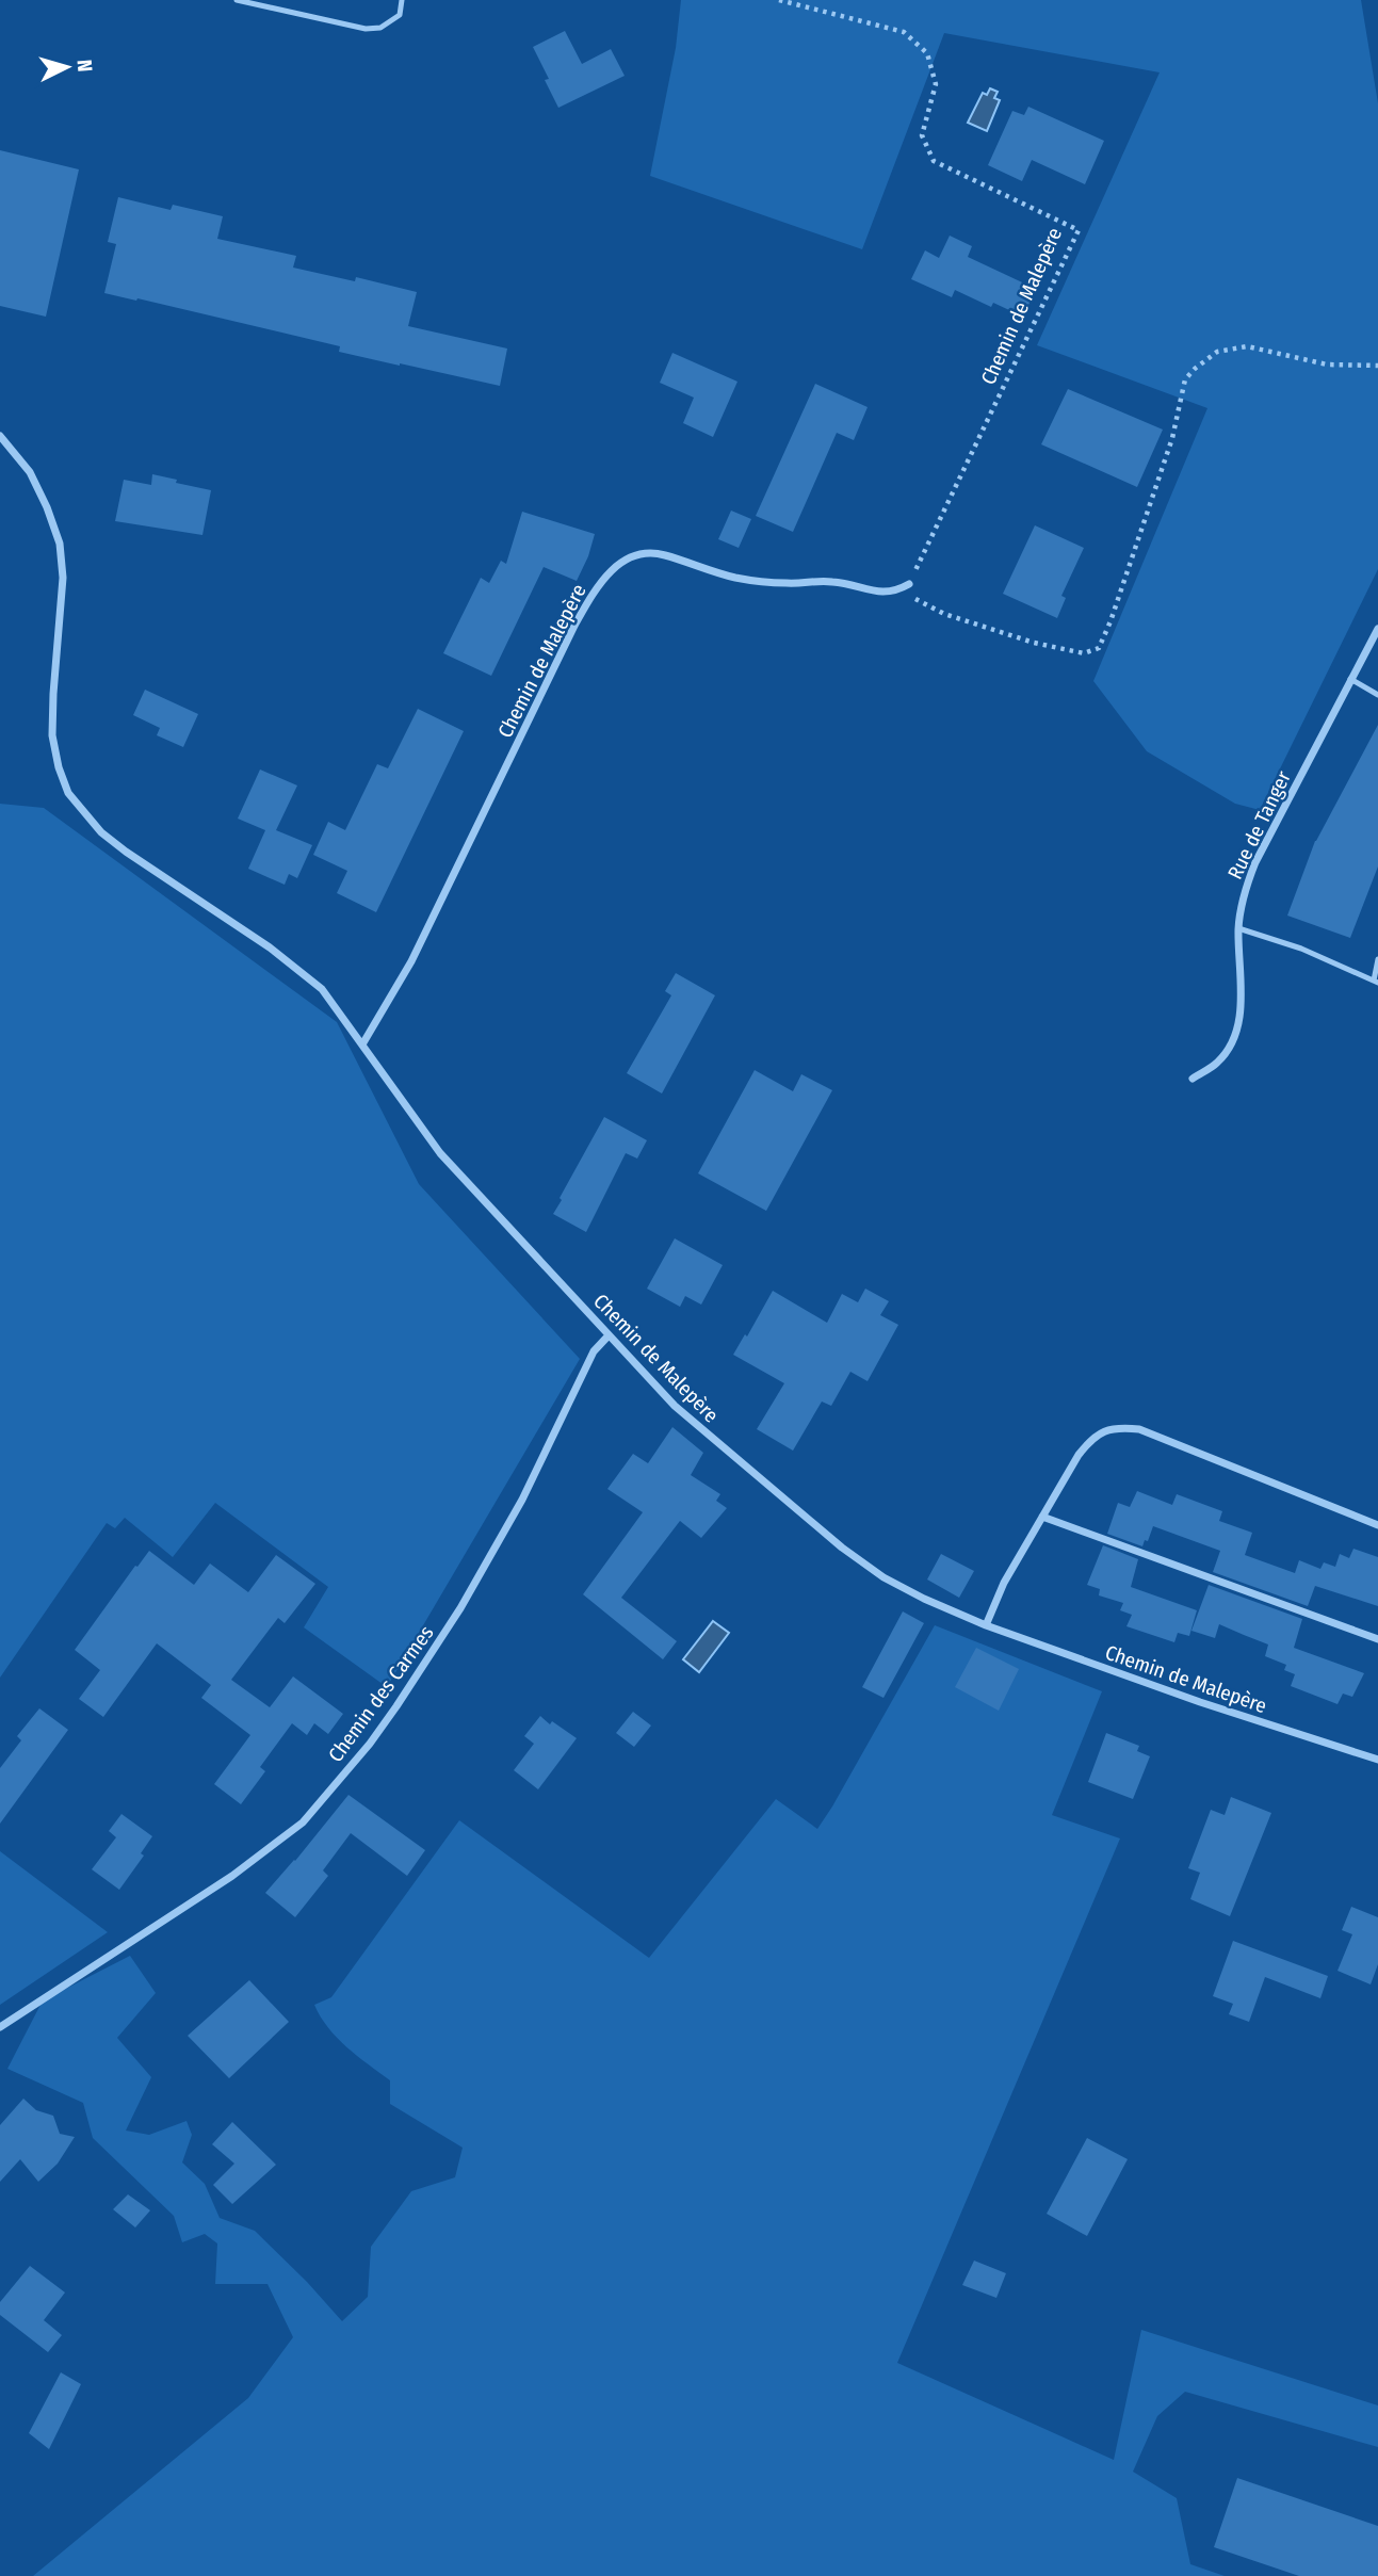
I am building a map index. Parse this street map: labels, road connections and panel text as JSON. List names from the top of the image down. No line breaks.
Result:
{"streets":{"street":["Chemin de Malepère","Rue de Tanger","Chemin des Carmes"]},"crossings":[["Chemin de Malepère","Chemin des Carmes"]],"north":"right"}
